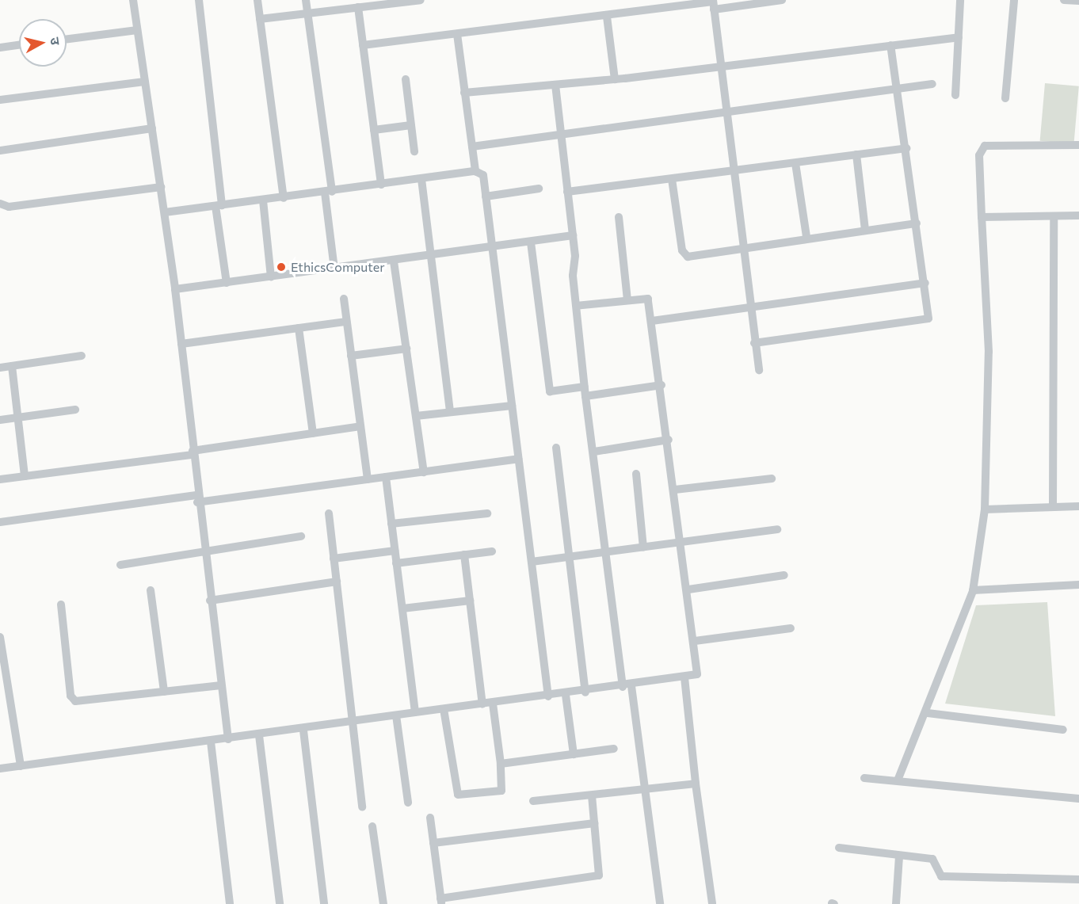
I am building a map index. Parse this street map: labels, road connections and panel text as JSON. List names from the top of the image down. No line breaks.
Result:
{"places":["EthicsComputer"],"north":"right"}
